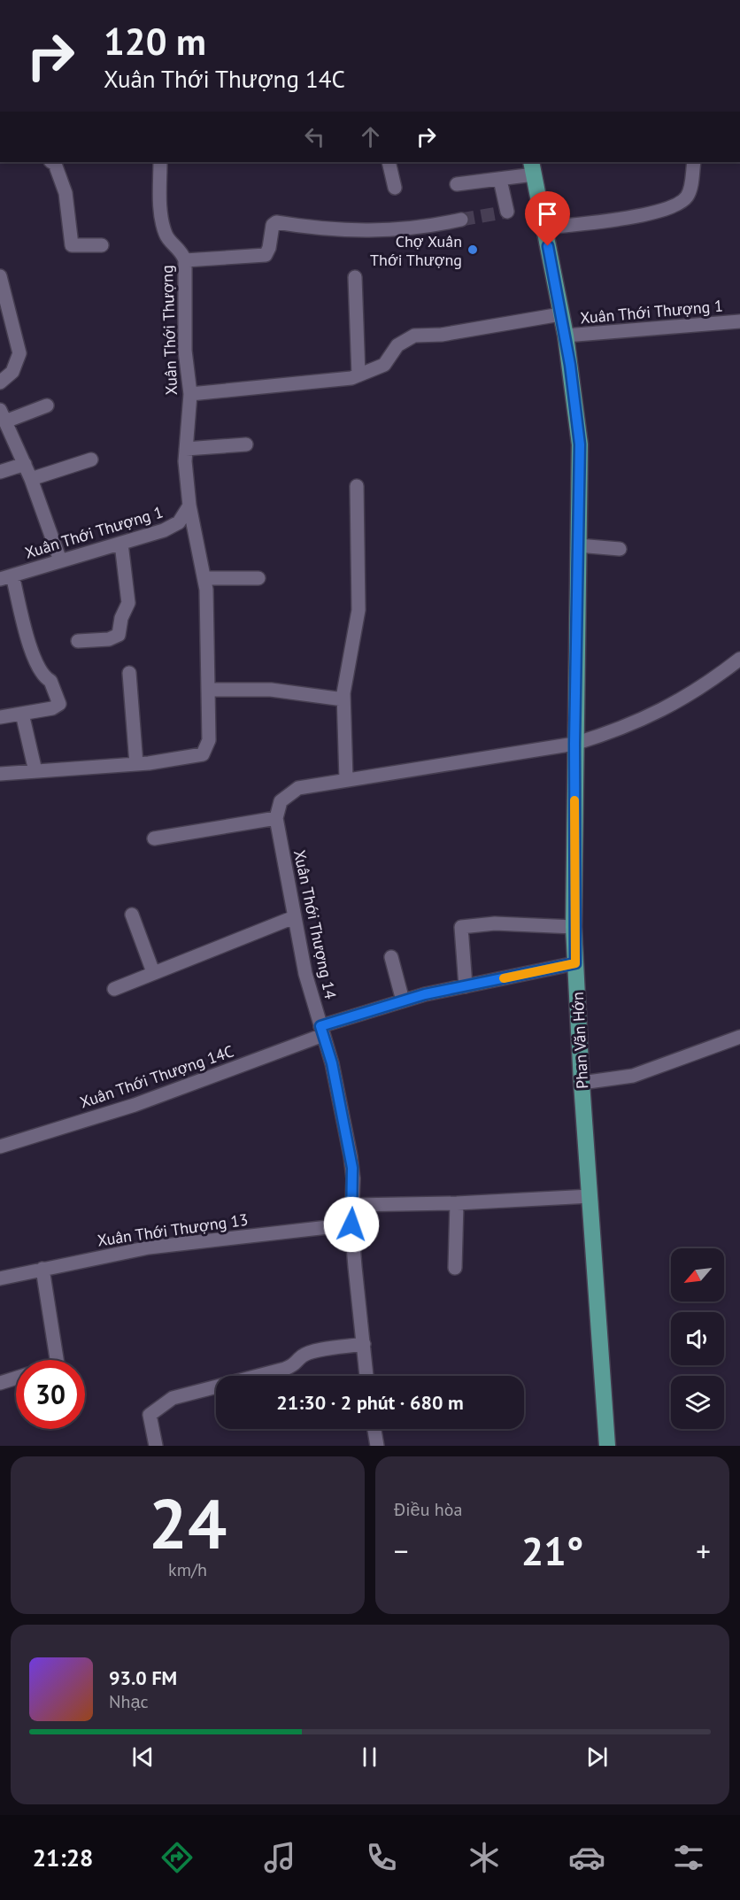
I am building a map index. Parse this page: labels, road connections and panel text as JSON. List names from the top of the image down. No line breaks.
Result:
{"streets":{"main road":["Phan Văn Hớn"],"street":["Xuân Thới Thượng 1","Xuân Thới Thượng","Xuân Thới Thượng 14","Xuân Thới Thượng 14C","Xuân Thới Thượng 13"]},"crossings":[["Xuân Thới Thượng 1","Xuân Thới Thượng"],["Xuân Thới Thượng 1","Phan Văn Hớn"],["Xuân Thới Thượng 14","Xuân Thới Thượng 14C"],["Xuân Thới Thượng 14","Xuân Thới Thượng 13"],["Phan Văn Hớn","Xuân Thới Thượng 14C"]],"places":["Chợ Xuân Thới Thượng"],"north":"bottom left","page":{"turn":["120 m","Xuân Thới Thượng 14C"],"limit":"30","trip":"21:30 · 2 phút · 680 m","tile":[["24","km/h"],"Điều hòa"],"heat":["−","21°","+"],"song":["93.0 FM","Nhạc"],"tabs":"21:28"}}
